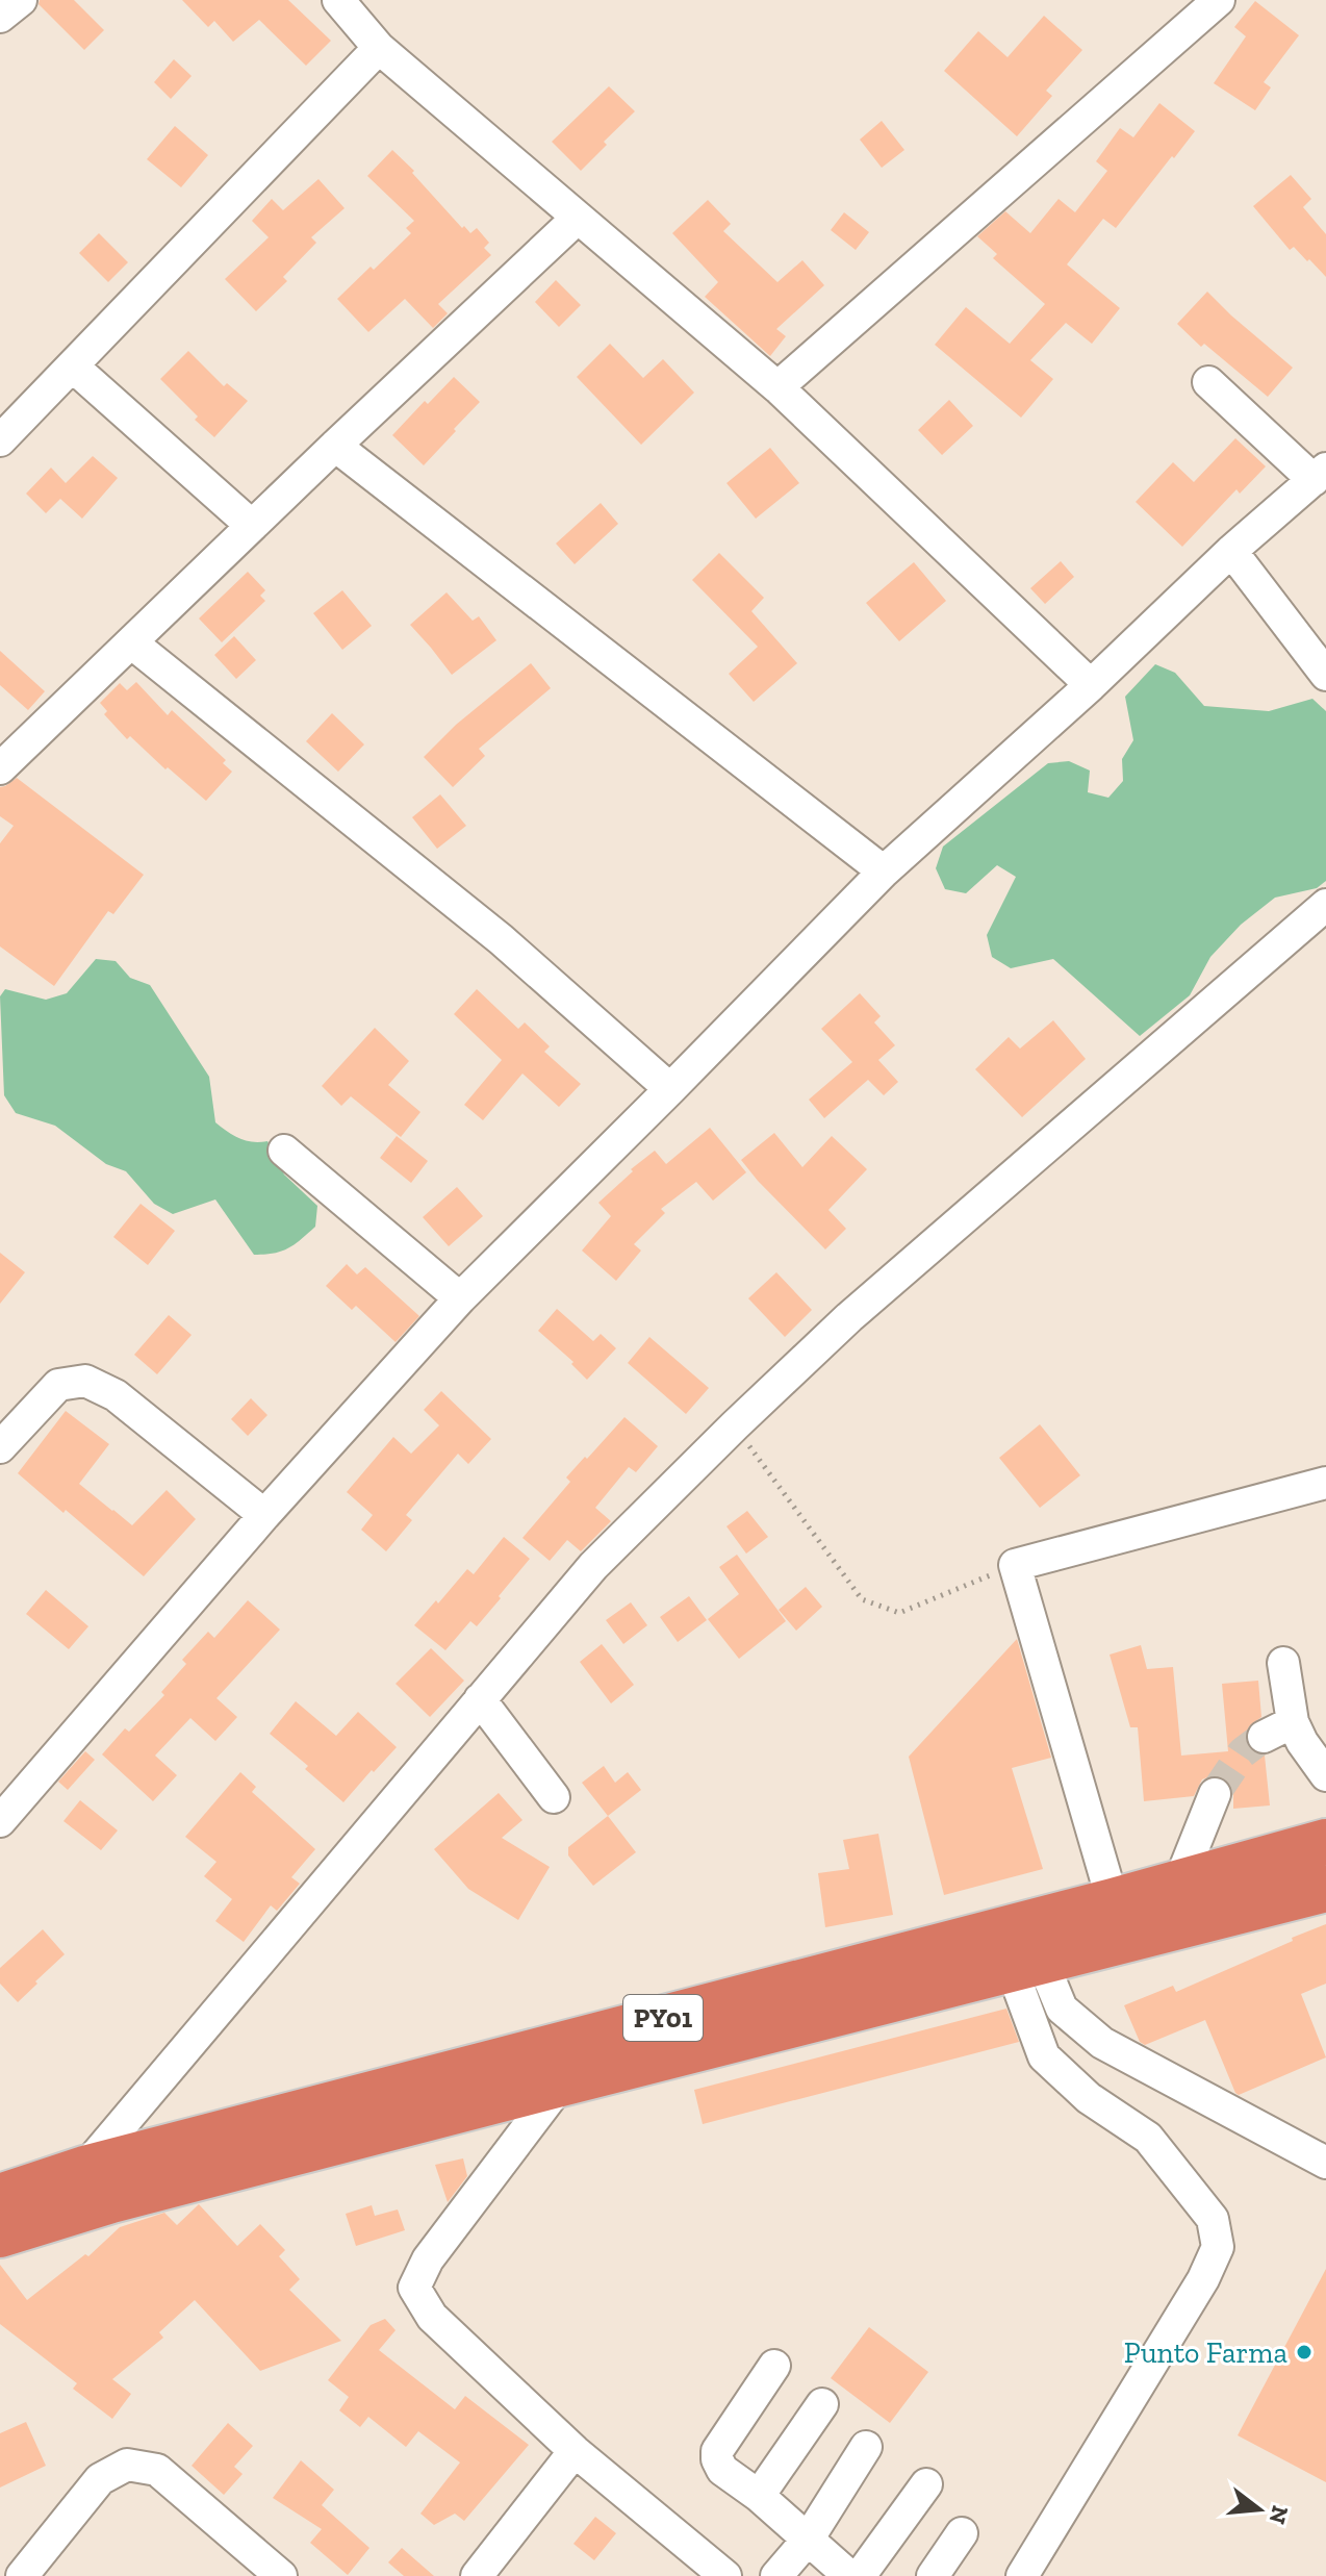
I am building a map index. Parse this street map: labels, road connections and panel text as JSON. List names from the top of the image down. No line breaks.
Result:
{"streets":{"highway":["PY01"]},"places":["Punto Farma"],"north":"right"}
